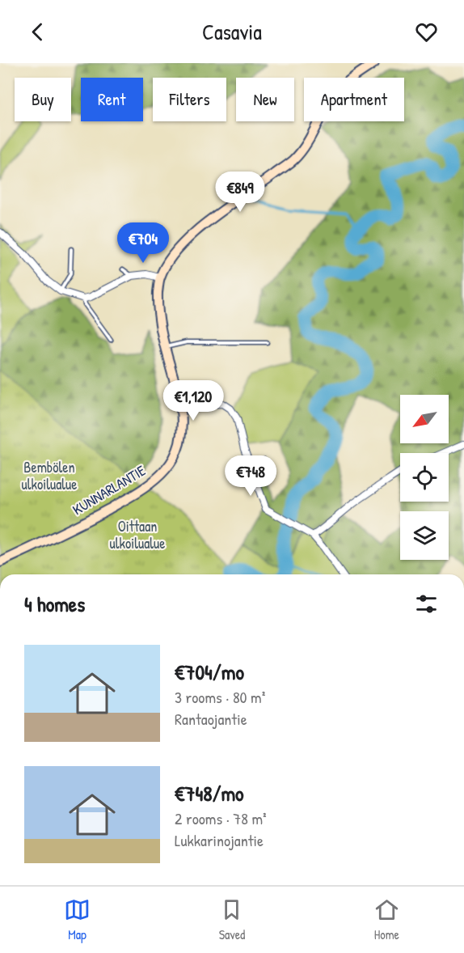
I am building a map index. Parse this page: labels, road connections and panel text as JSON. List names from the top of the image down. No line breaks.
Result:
{"streets":{"main road":["KUNNARLANTIE"]},"parks":["Bembölen ulkoilualue","Oittaan ulkoilualue"],"north":"bottom left","page":{"header":"Casavia","chip":["Buy","Rent","Filters","New","Apartment"],"price":["€849","€704","€1,120","€748"],"heading":"4 homes","list":[{"name":"€704/mo","note":"3 rooms · 80 m² · Rantaojantie"},{"name":"€748/mo","note":"2 rooms · 78 m² · Lukkarinojantie"}],"tabs":["Map","Saved","Home"]}}
